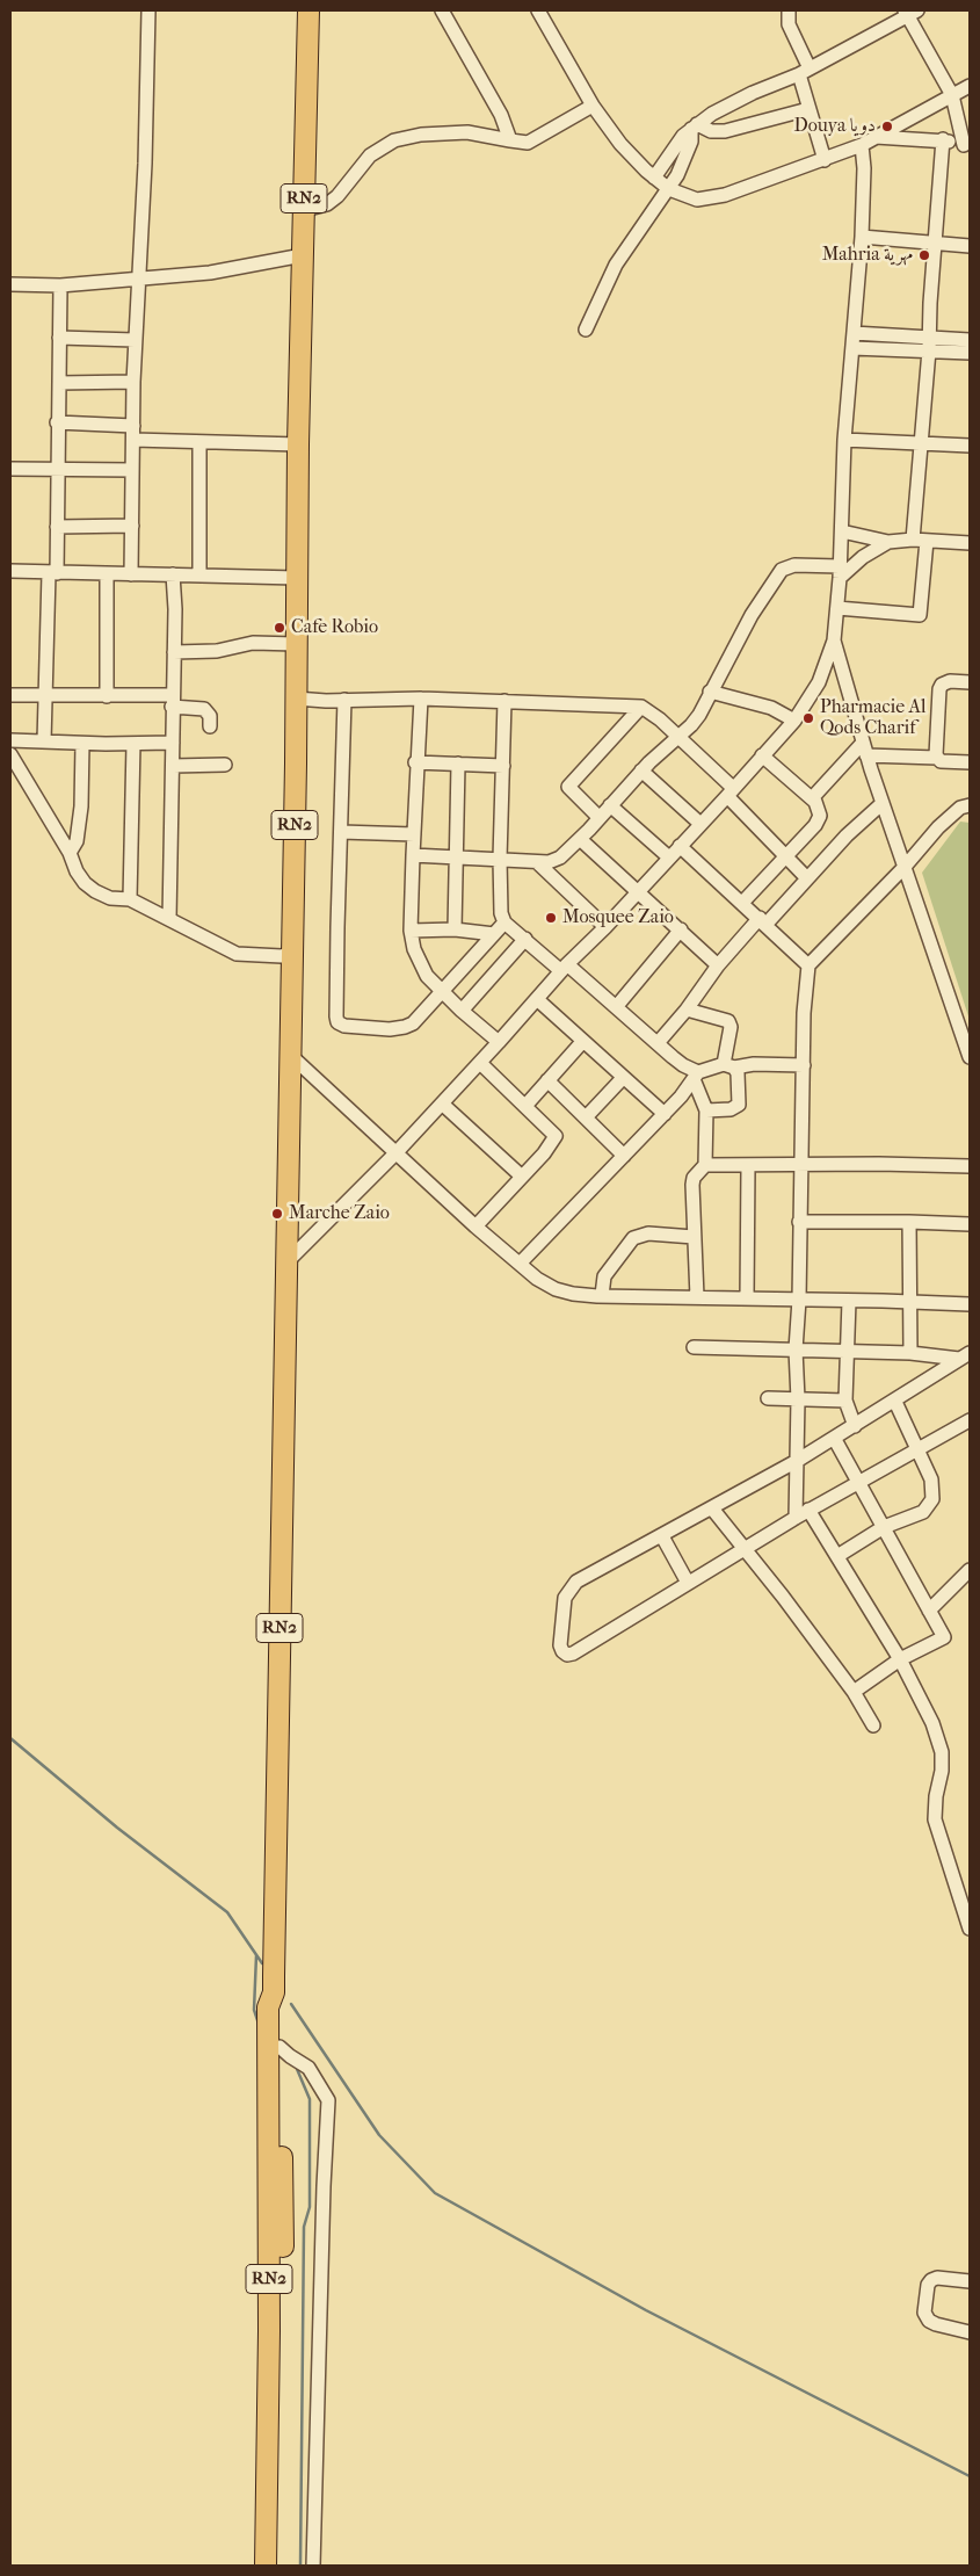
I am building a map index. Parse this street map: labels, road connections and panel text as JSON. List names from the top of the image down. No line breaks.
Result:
{"streets":{"highway":["RN2"]},"places":["Douya دويا","Mahria مهرية","Cafe Robio","Pharmacie Al Qods Charif","Mosquee Zaio","Marche Zaio"]}
